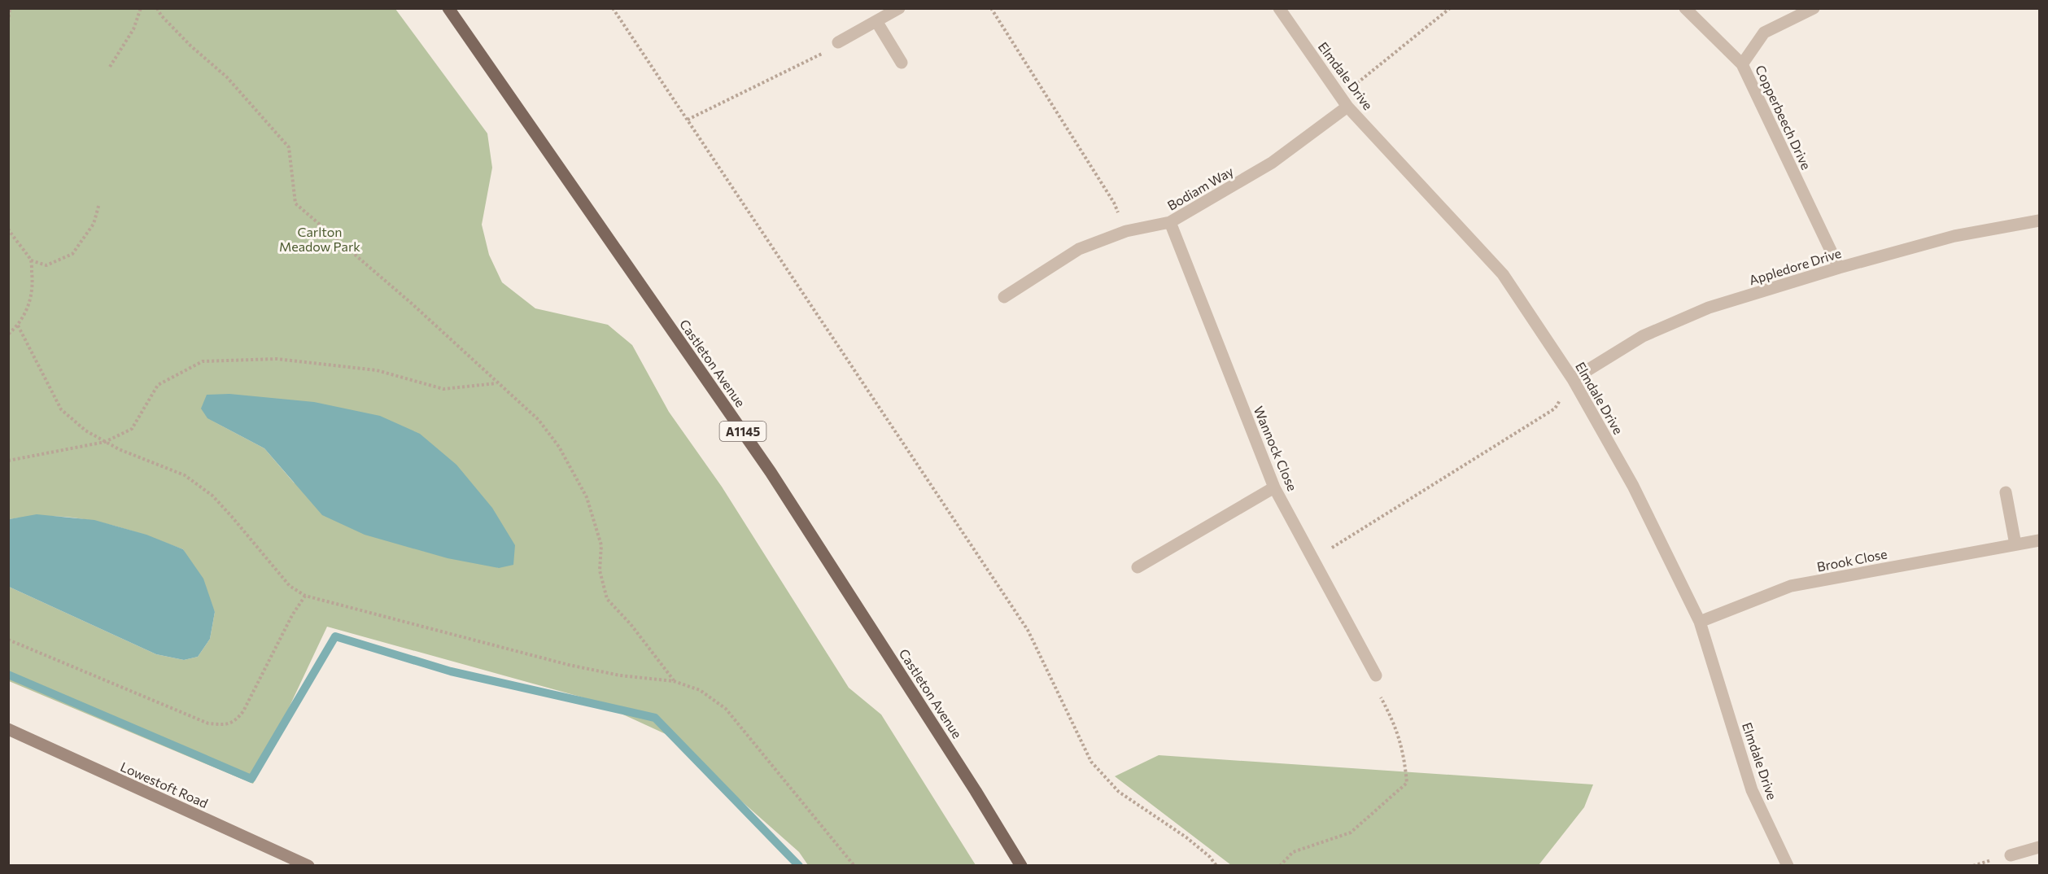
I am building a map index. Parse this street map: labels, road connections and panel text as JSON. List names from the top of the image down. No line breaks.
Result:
{"streets":{"main road":["Castleton Avenue","A1145"],"street":["Elmdale Drive","Copperbeech Drive","Bodiam Way","Appledore Drive","Wannock Close","Brook Close","Lowestoft Road"]},"crossings":[["Elmdale Drive","Bodiam Way"],["Elmdale Drive","Appledore Drive"],["Elmdale Drive","Brook Close"],["Copperbeech Drive","Appledore Drive"],["Bodiam Way","Wannock Close"]],"parks":["Carlton Meadow Park"]}
